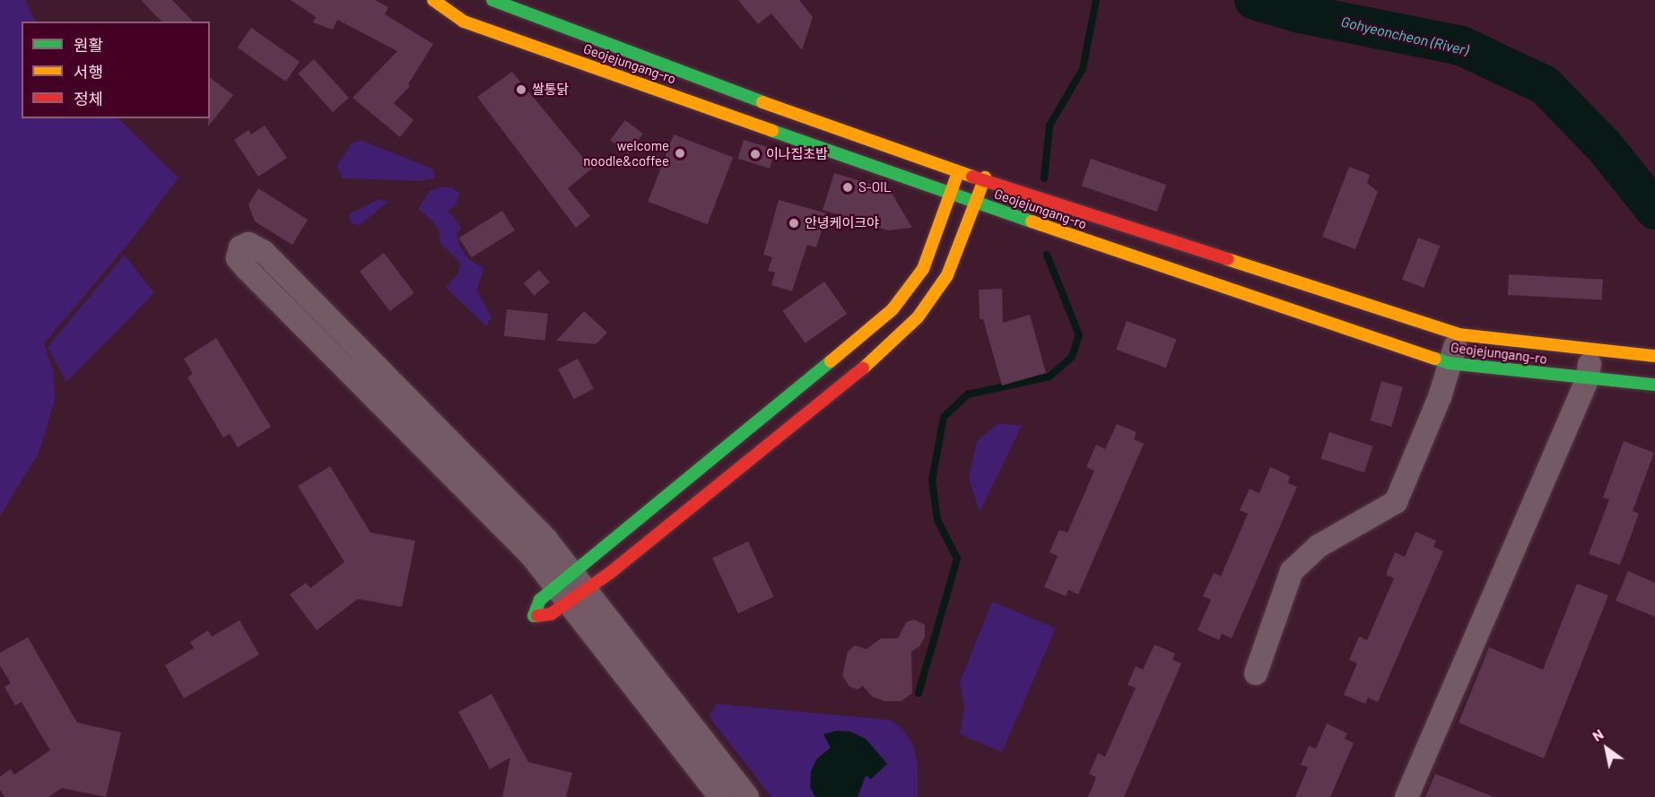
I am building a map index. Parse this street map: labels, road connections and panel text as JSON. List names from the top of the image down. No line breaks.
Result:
{"streets":{"main road":["Geojejungang-ro"]},"water":["Gohyeoncheon (River)"],"places":["쌀통닭","welcome noodle&coffee","이나집초밥","S-OIL","안녕케이크야"],"legend":["원활","서행","정체"],"north":"top left"}
